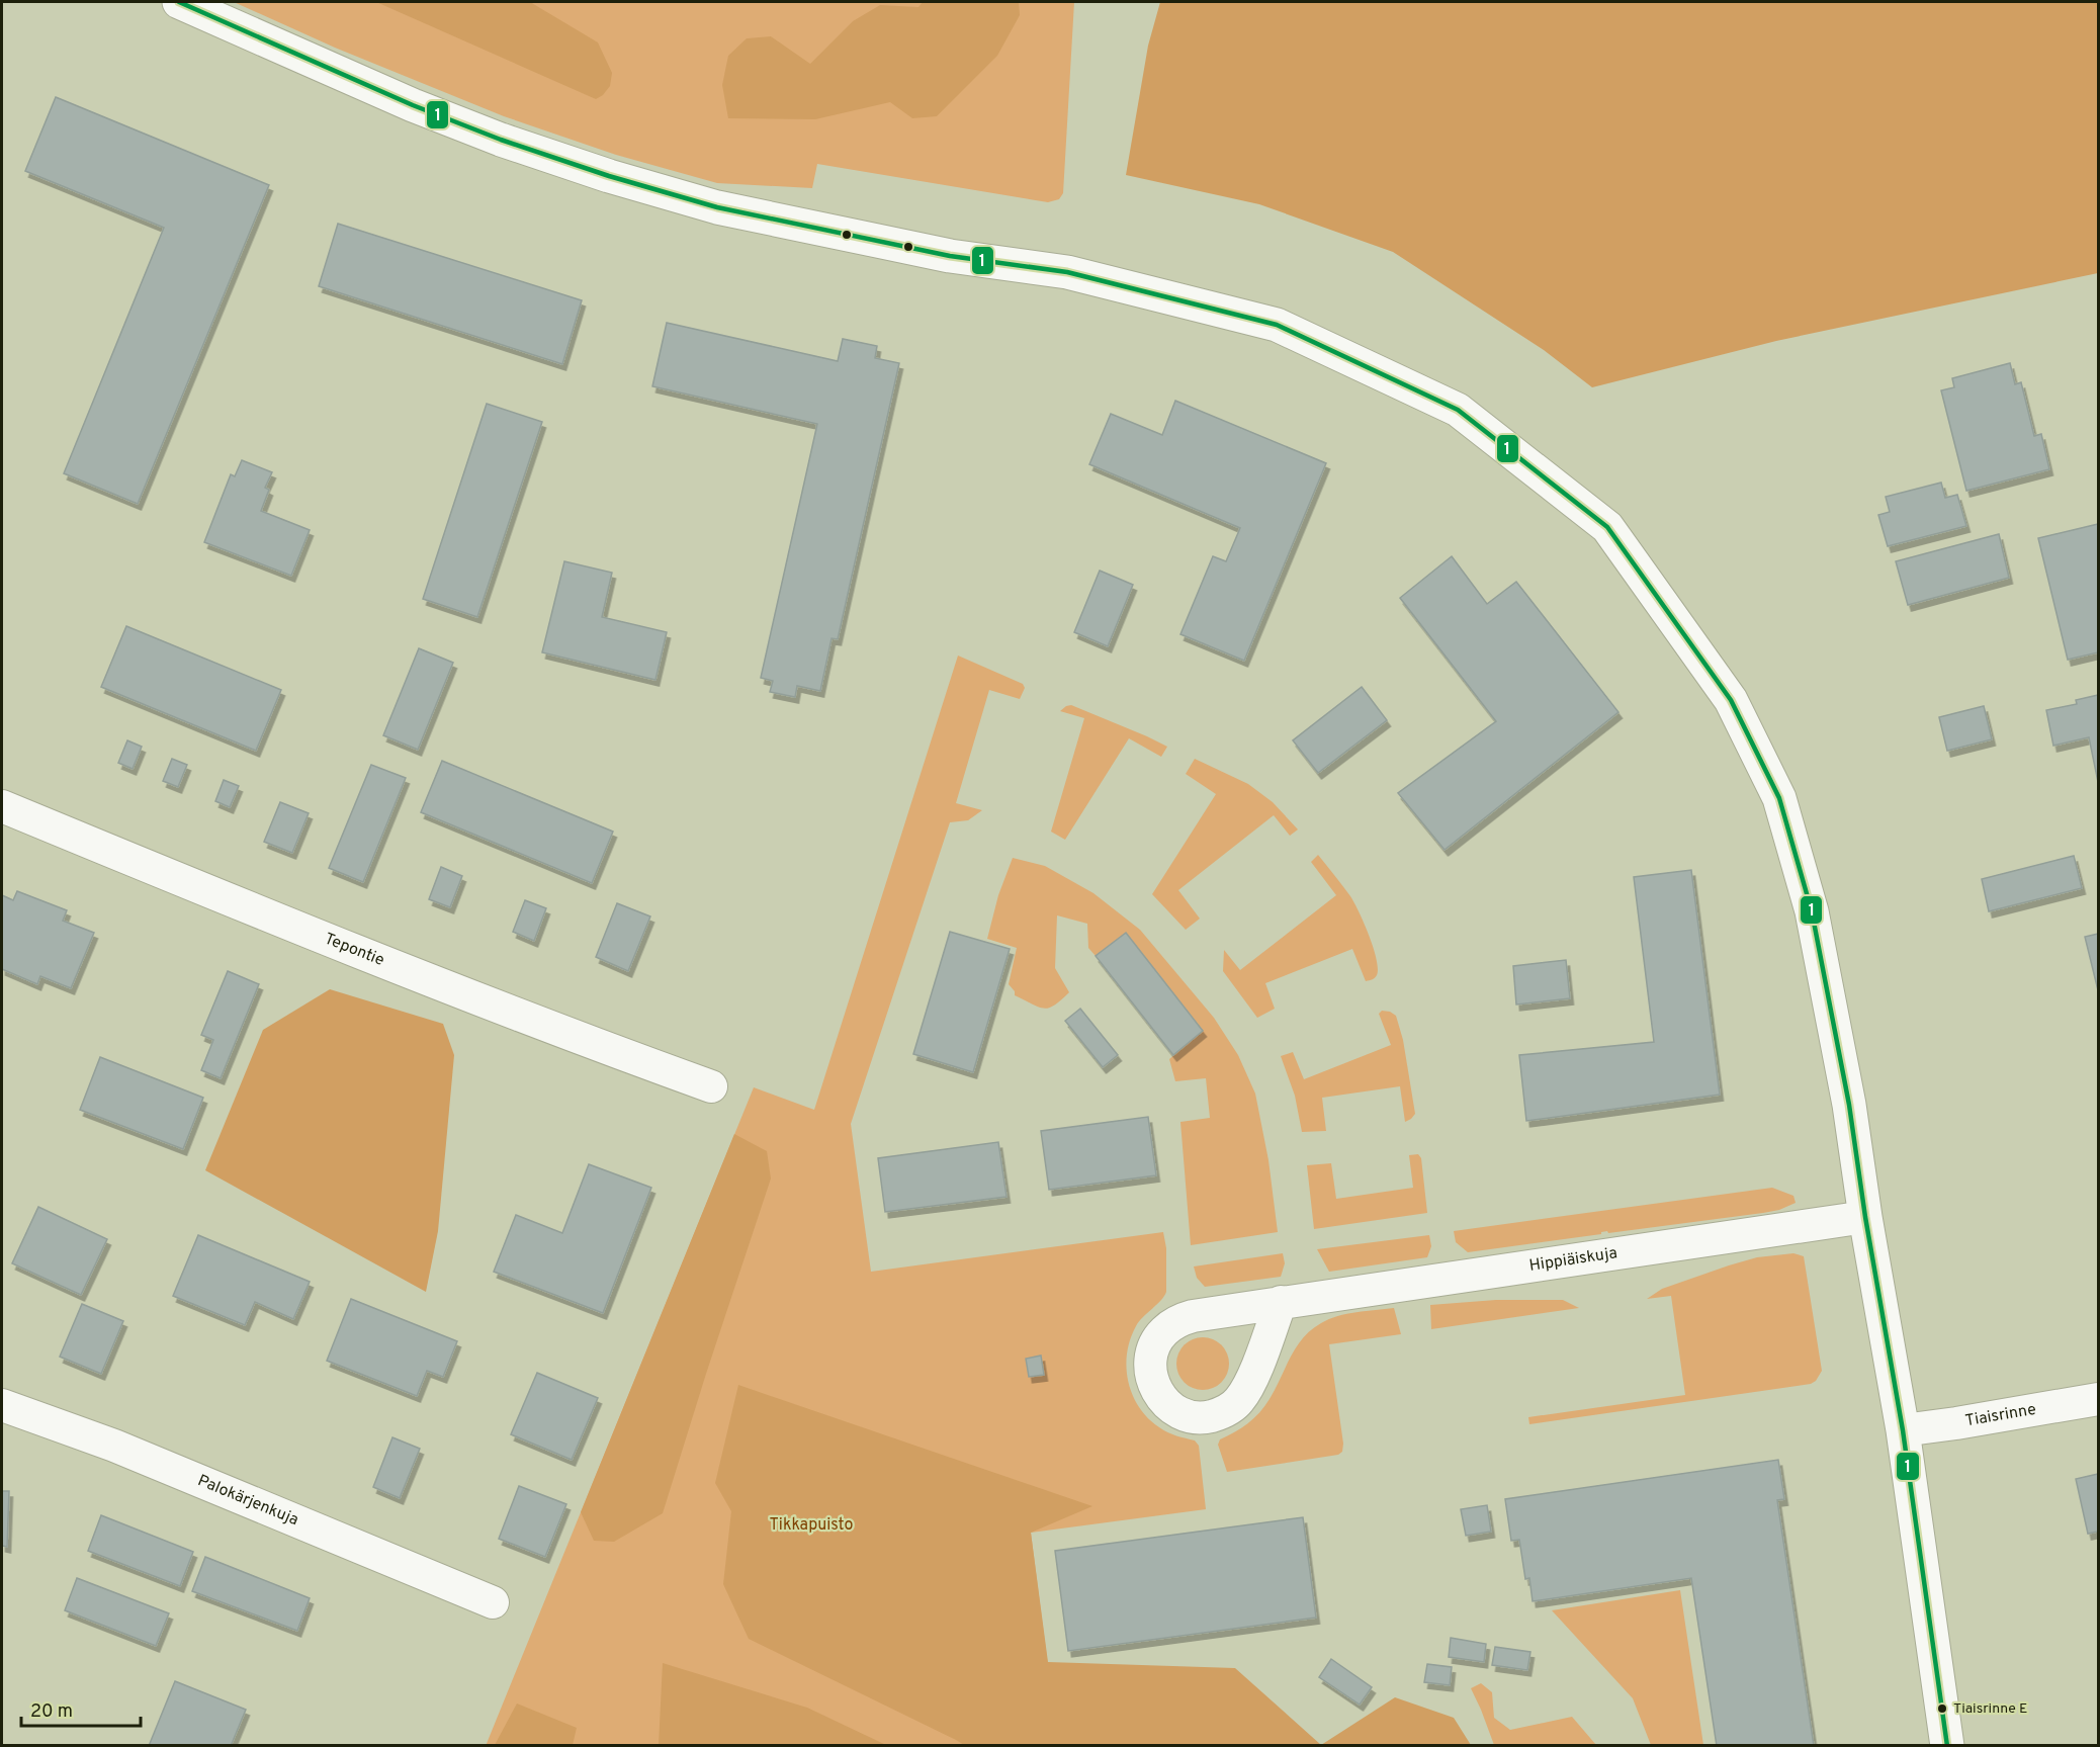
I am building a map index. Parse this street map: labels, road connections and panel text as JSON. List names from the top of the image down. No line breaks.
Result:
{"streets":{"street":["Tepontie","Hippiäiskuja","Tiaisrinne","Palokärjenkuja"]},"parks":["Tikkapuisto"],"places":["Tiaisrinne E"],"lines":["transit line 1"],"scale_bar":"20 m"}
